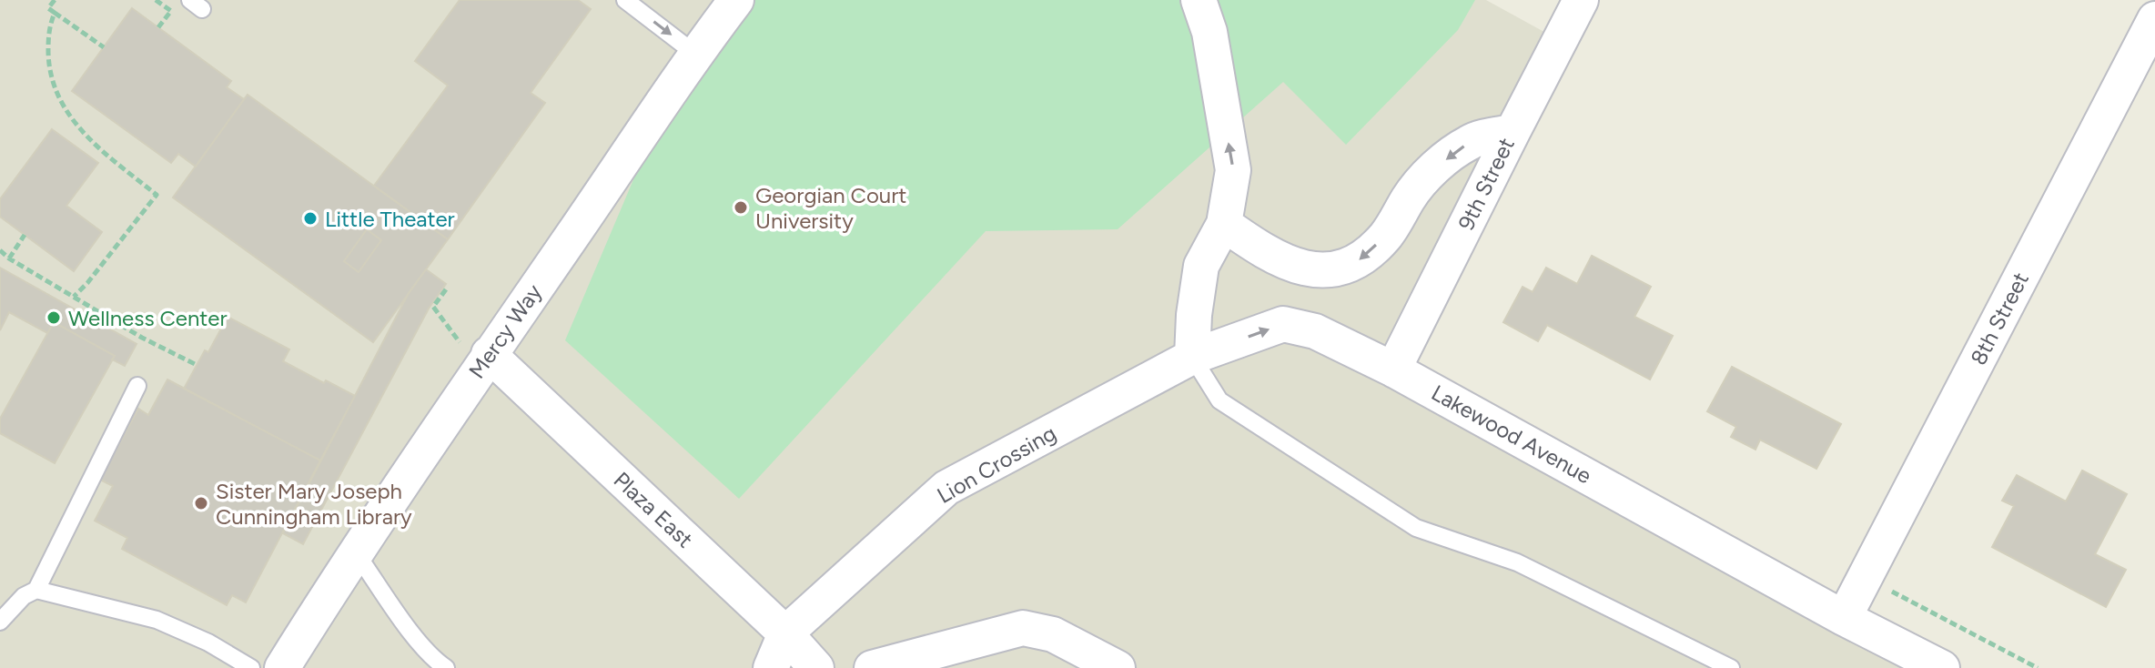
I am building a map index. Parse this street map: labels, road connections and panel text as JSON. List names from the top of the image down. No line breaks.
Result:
{"streets":{"street":["9th Street","8th Street","Mercy Way","Lakewood Avenue","Lion Crossing","Plaza East"]},"crossings":[["9th Street","Lakewood Avenue"],["8th Street","Lakewood Avenue"],["Mercy Way","Plaza East"],["Lakewood Avenue","Lion Crossing"],["Lion Crossing","Plaza East"]],"places":["Georgian Court University","Little Theater","Wellness Center","Sister Mary Joseph Cunningham Library"]}
